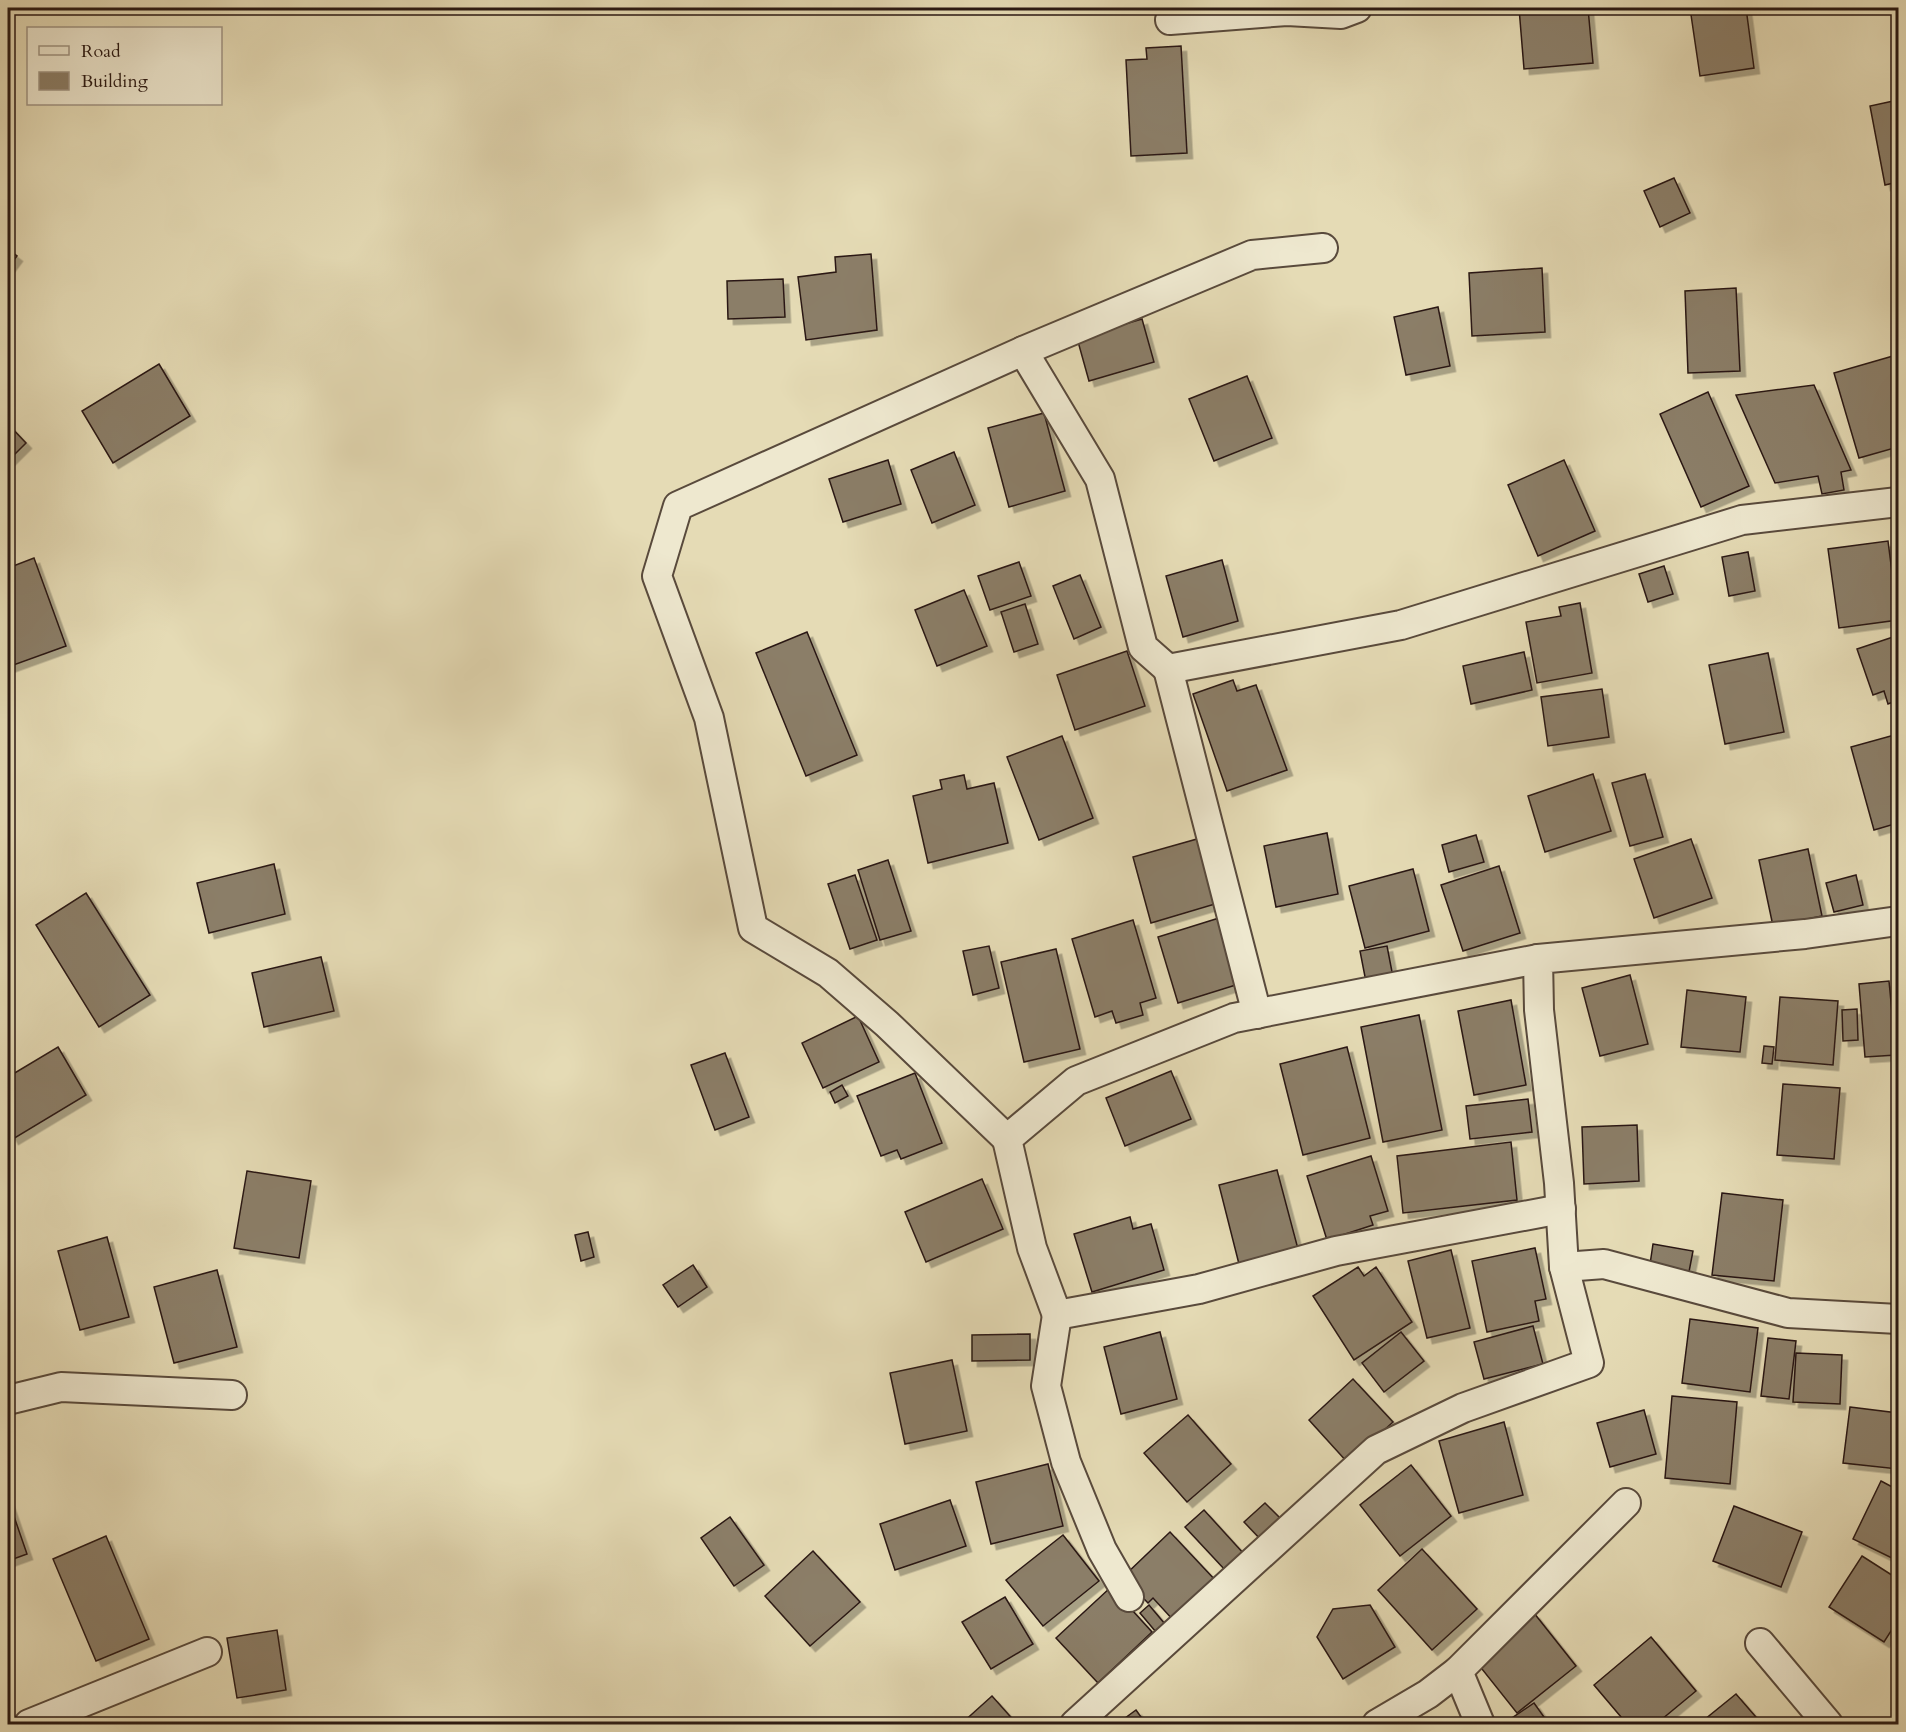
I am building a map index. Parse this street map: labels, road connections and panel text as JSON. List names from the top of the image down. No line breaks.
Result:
{"legend":["Road","Building"]}
